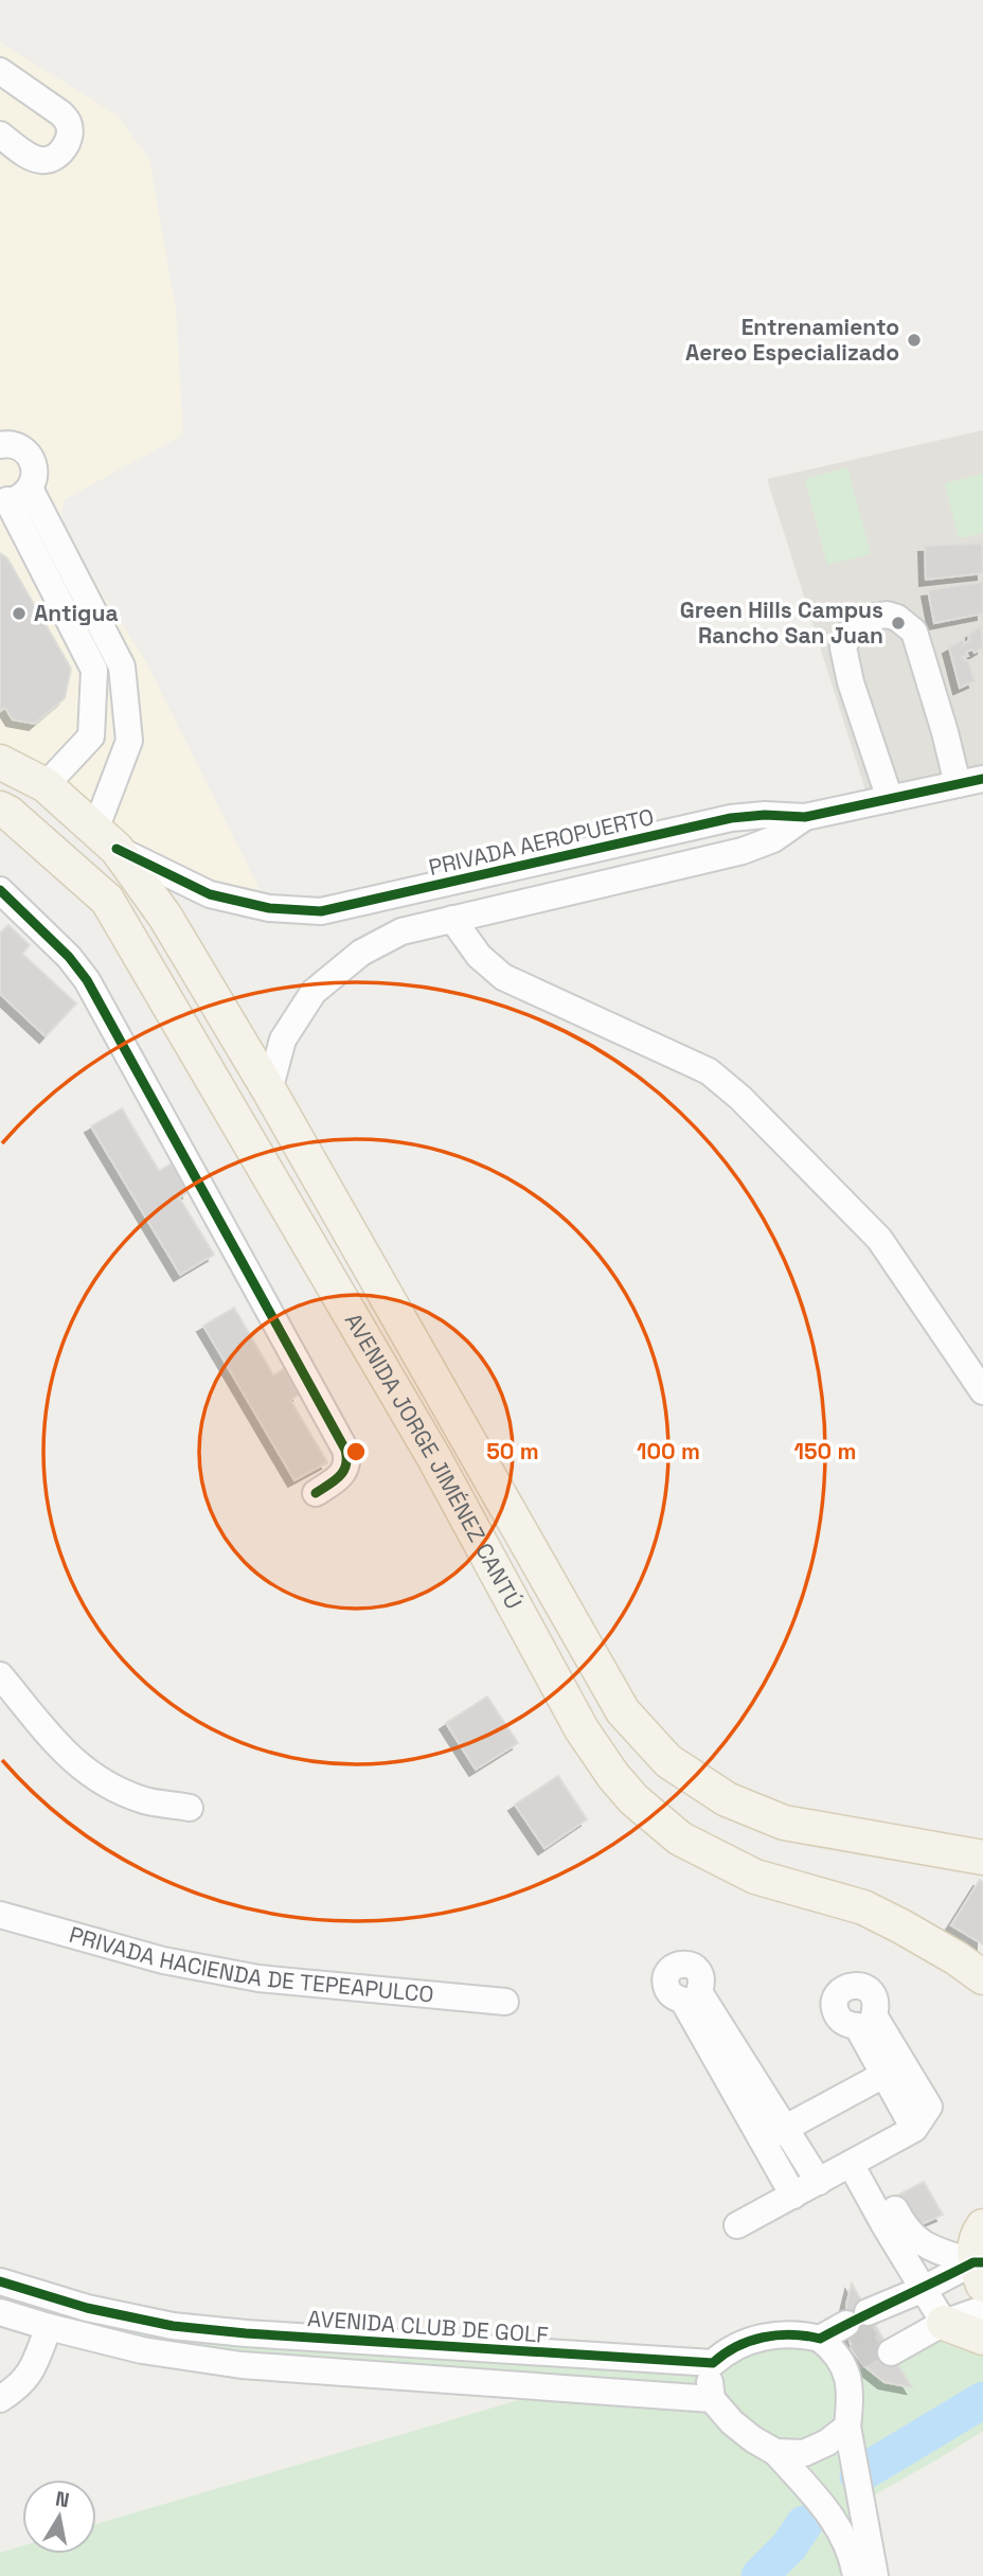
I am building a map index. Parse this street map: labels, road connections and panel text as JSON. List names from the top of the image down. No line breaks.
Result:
{"streets":{"main road":["AVENIDA JORGE JIMÉNEZ CANTÚ"],"street":["PRIVADA AEROPUERTO","PRIVADA HACIENDA DE TEPEAPULCO","AVENIDA CLUB DE GOLF"]},"crossings":[["PRIVADA AEROPUERTO","AVENIDA JORGE JIMÉNEZ CANTÚ"]],"places":["Entrenamiento Aereo Especializado","Antigua","Green Hills Campus Rancho San Juan"],"north":"top","rings":["50 m","100 m","150 m"]}
